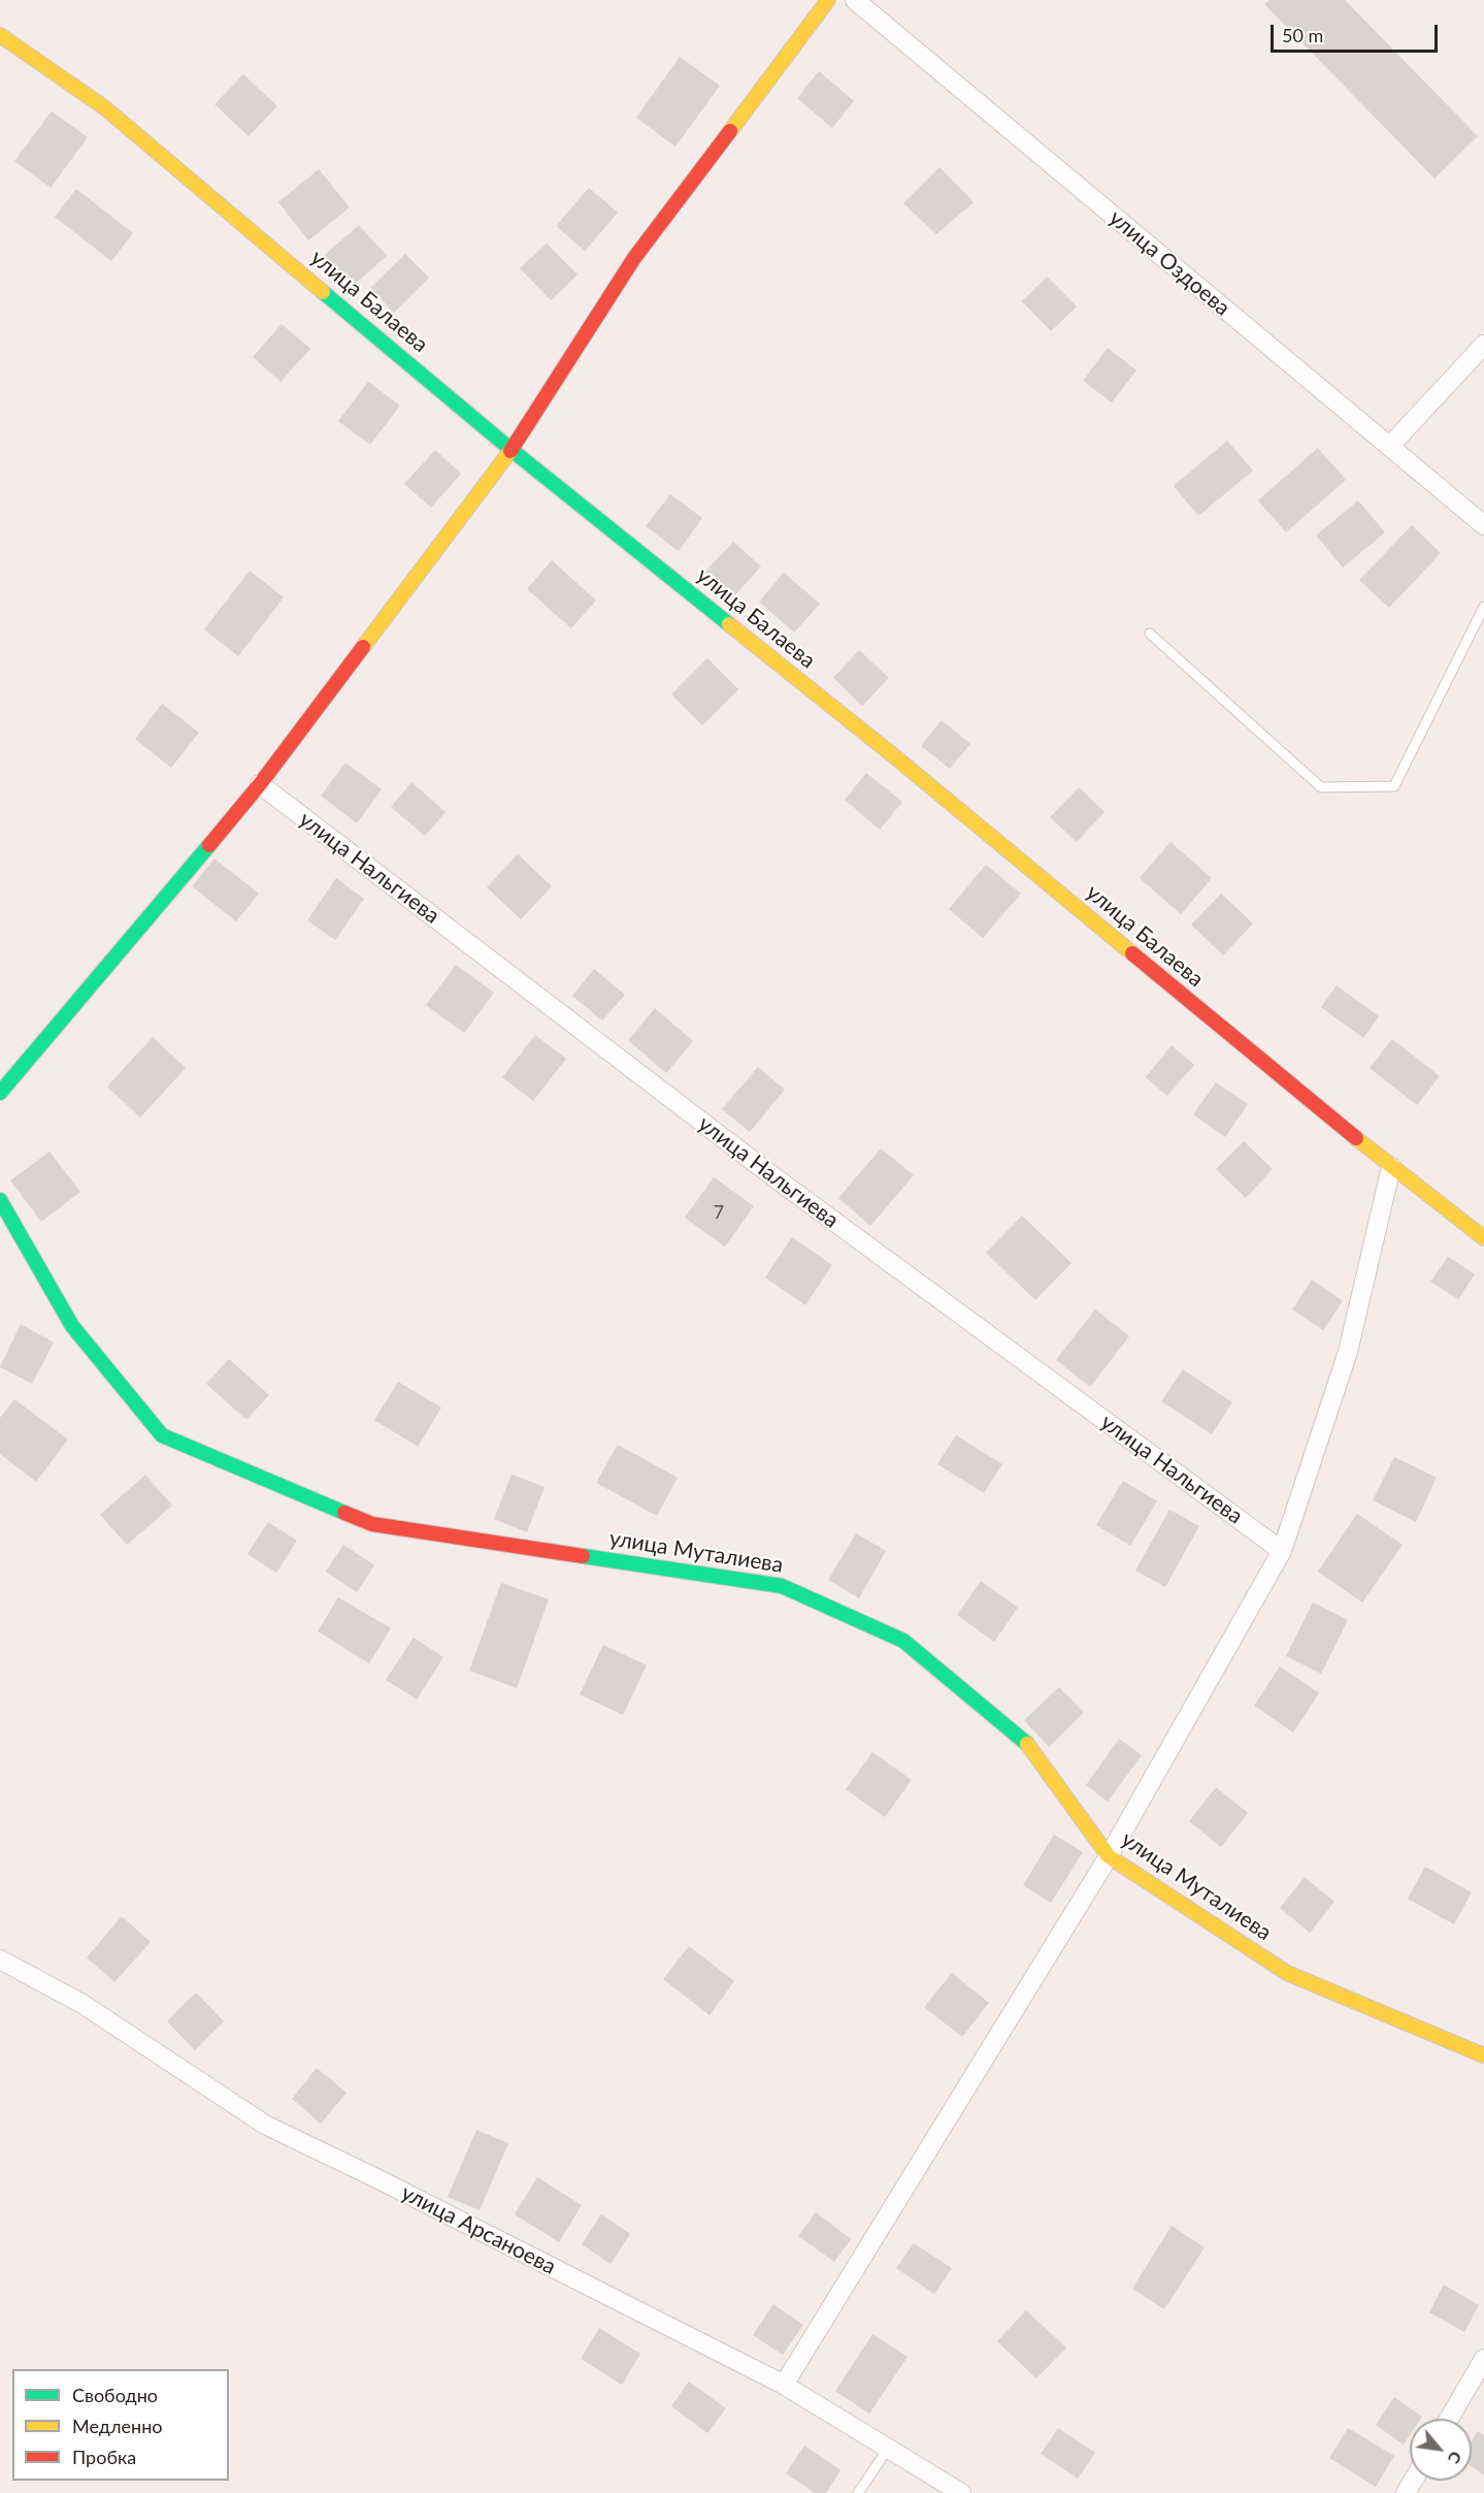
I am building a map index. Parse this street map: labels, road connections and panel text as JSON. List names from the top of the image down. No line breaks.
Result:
{"streets":{"street":["улица Оздоева","улица Балаева","улица Нальгиева","улица Муталиева","улица Арсаноева"]},"house_numbers":["7"],"legend":["Свободно","Медленно","Пробка"],"scale_bar":"50 m","north":"bottom right"}
